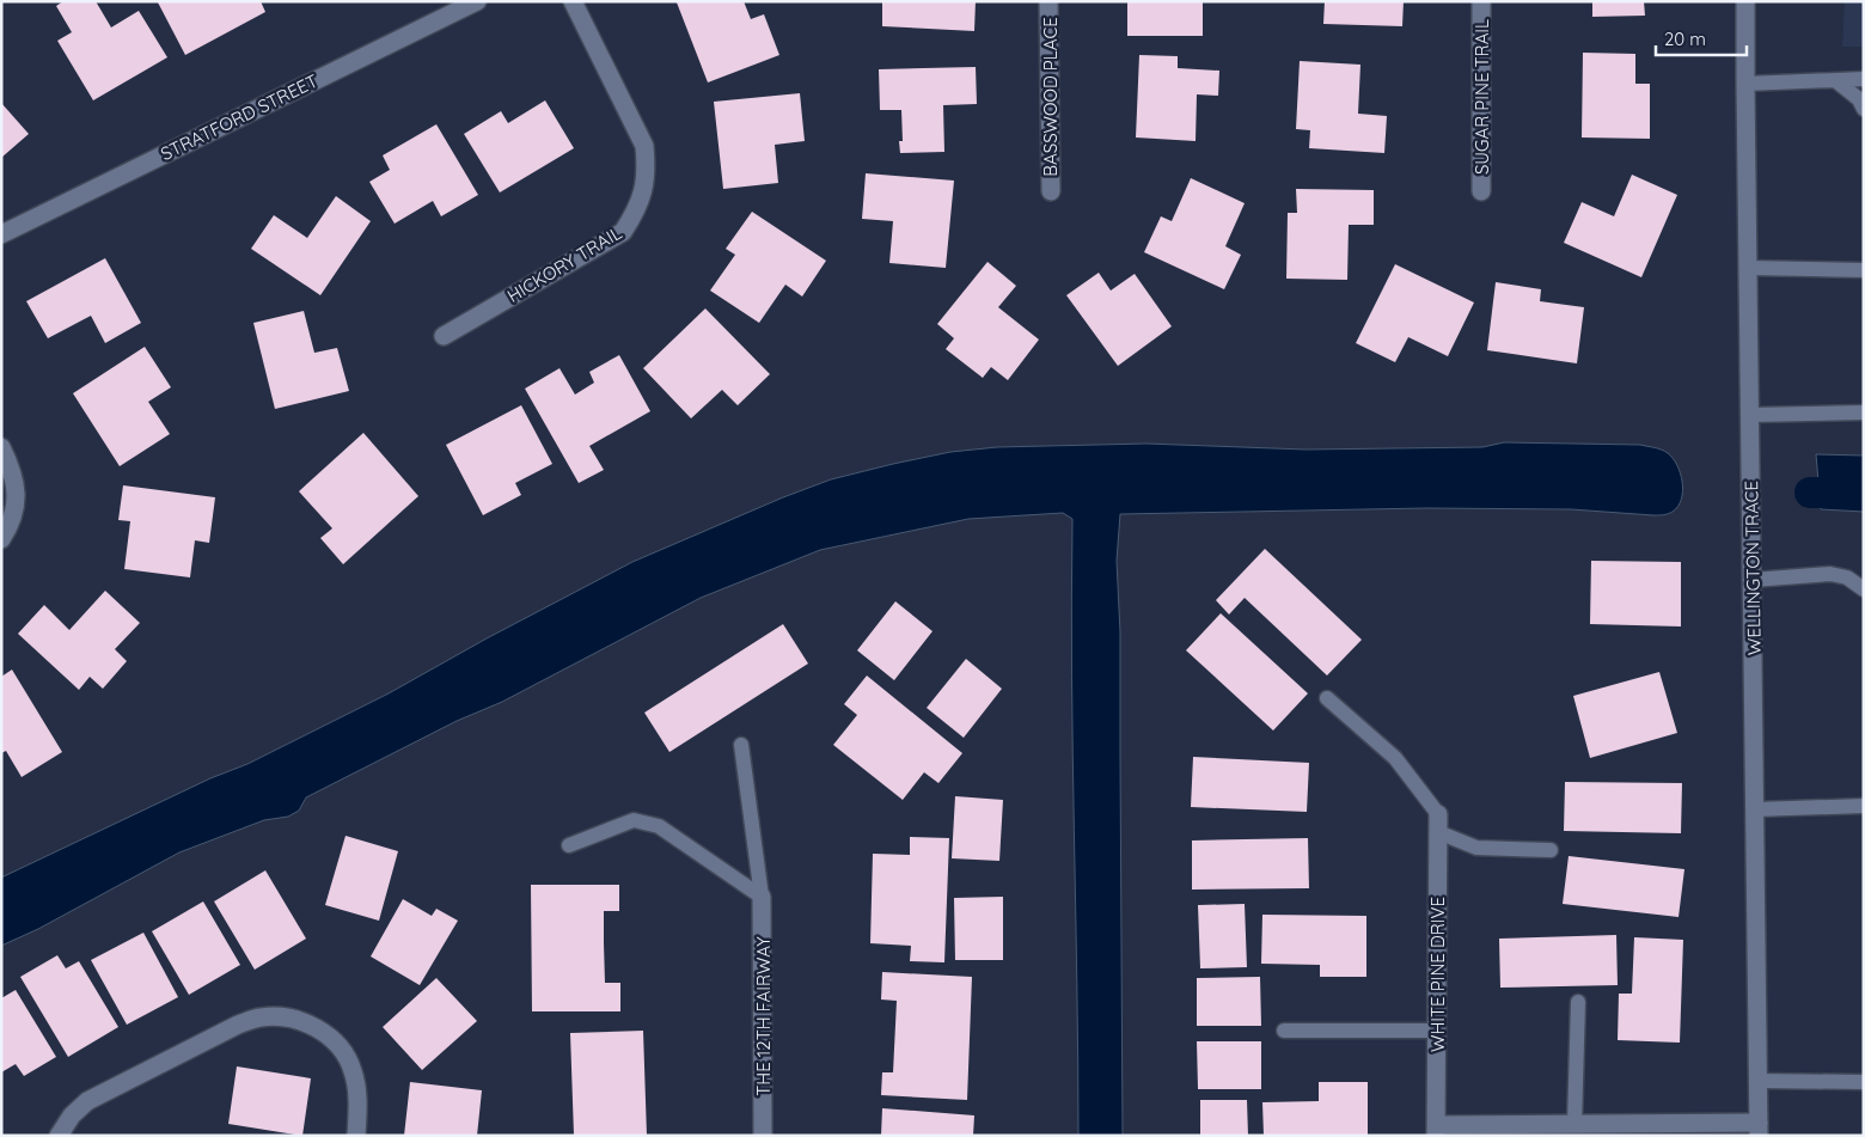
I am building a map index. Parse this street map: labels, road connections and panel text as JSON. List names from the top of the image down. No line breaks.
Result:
{"streets":{"street":["BASSWOOD PLACE","SUGAR PINE TRAIL","STRATFORD STREET","HICKORY TRAIL","WELLINGTON TRACE","WHITE PINE DRIVE","THE 12TH FAIRWAY"]},"scale_bar":"20 m"}
